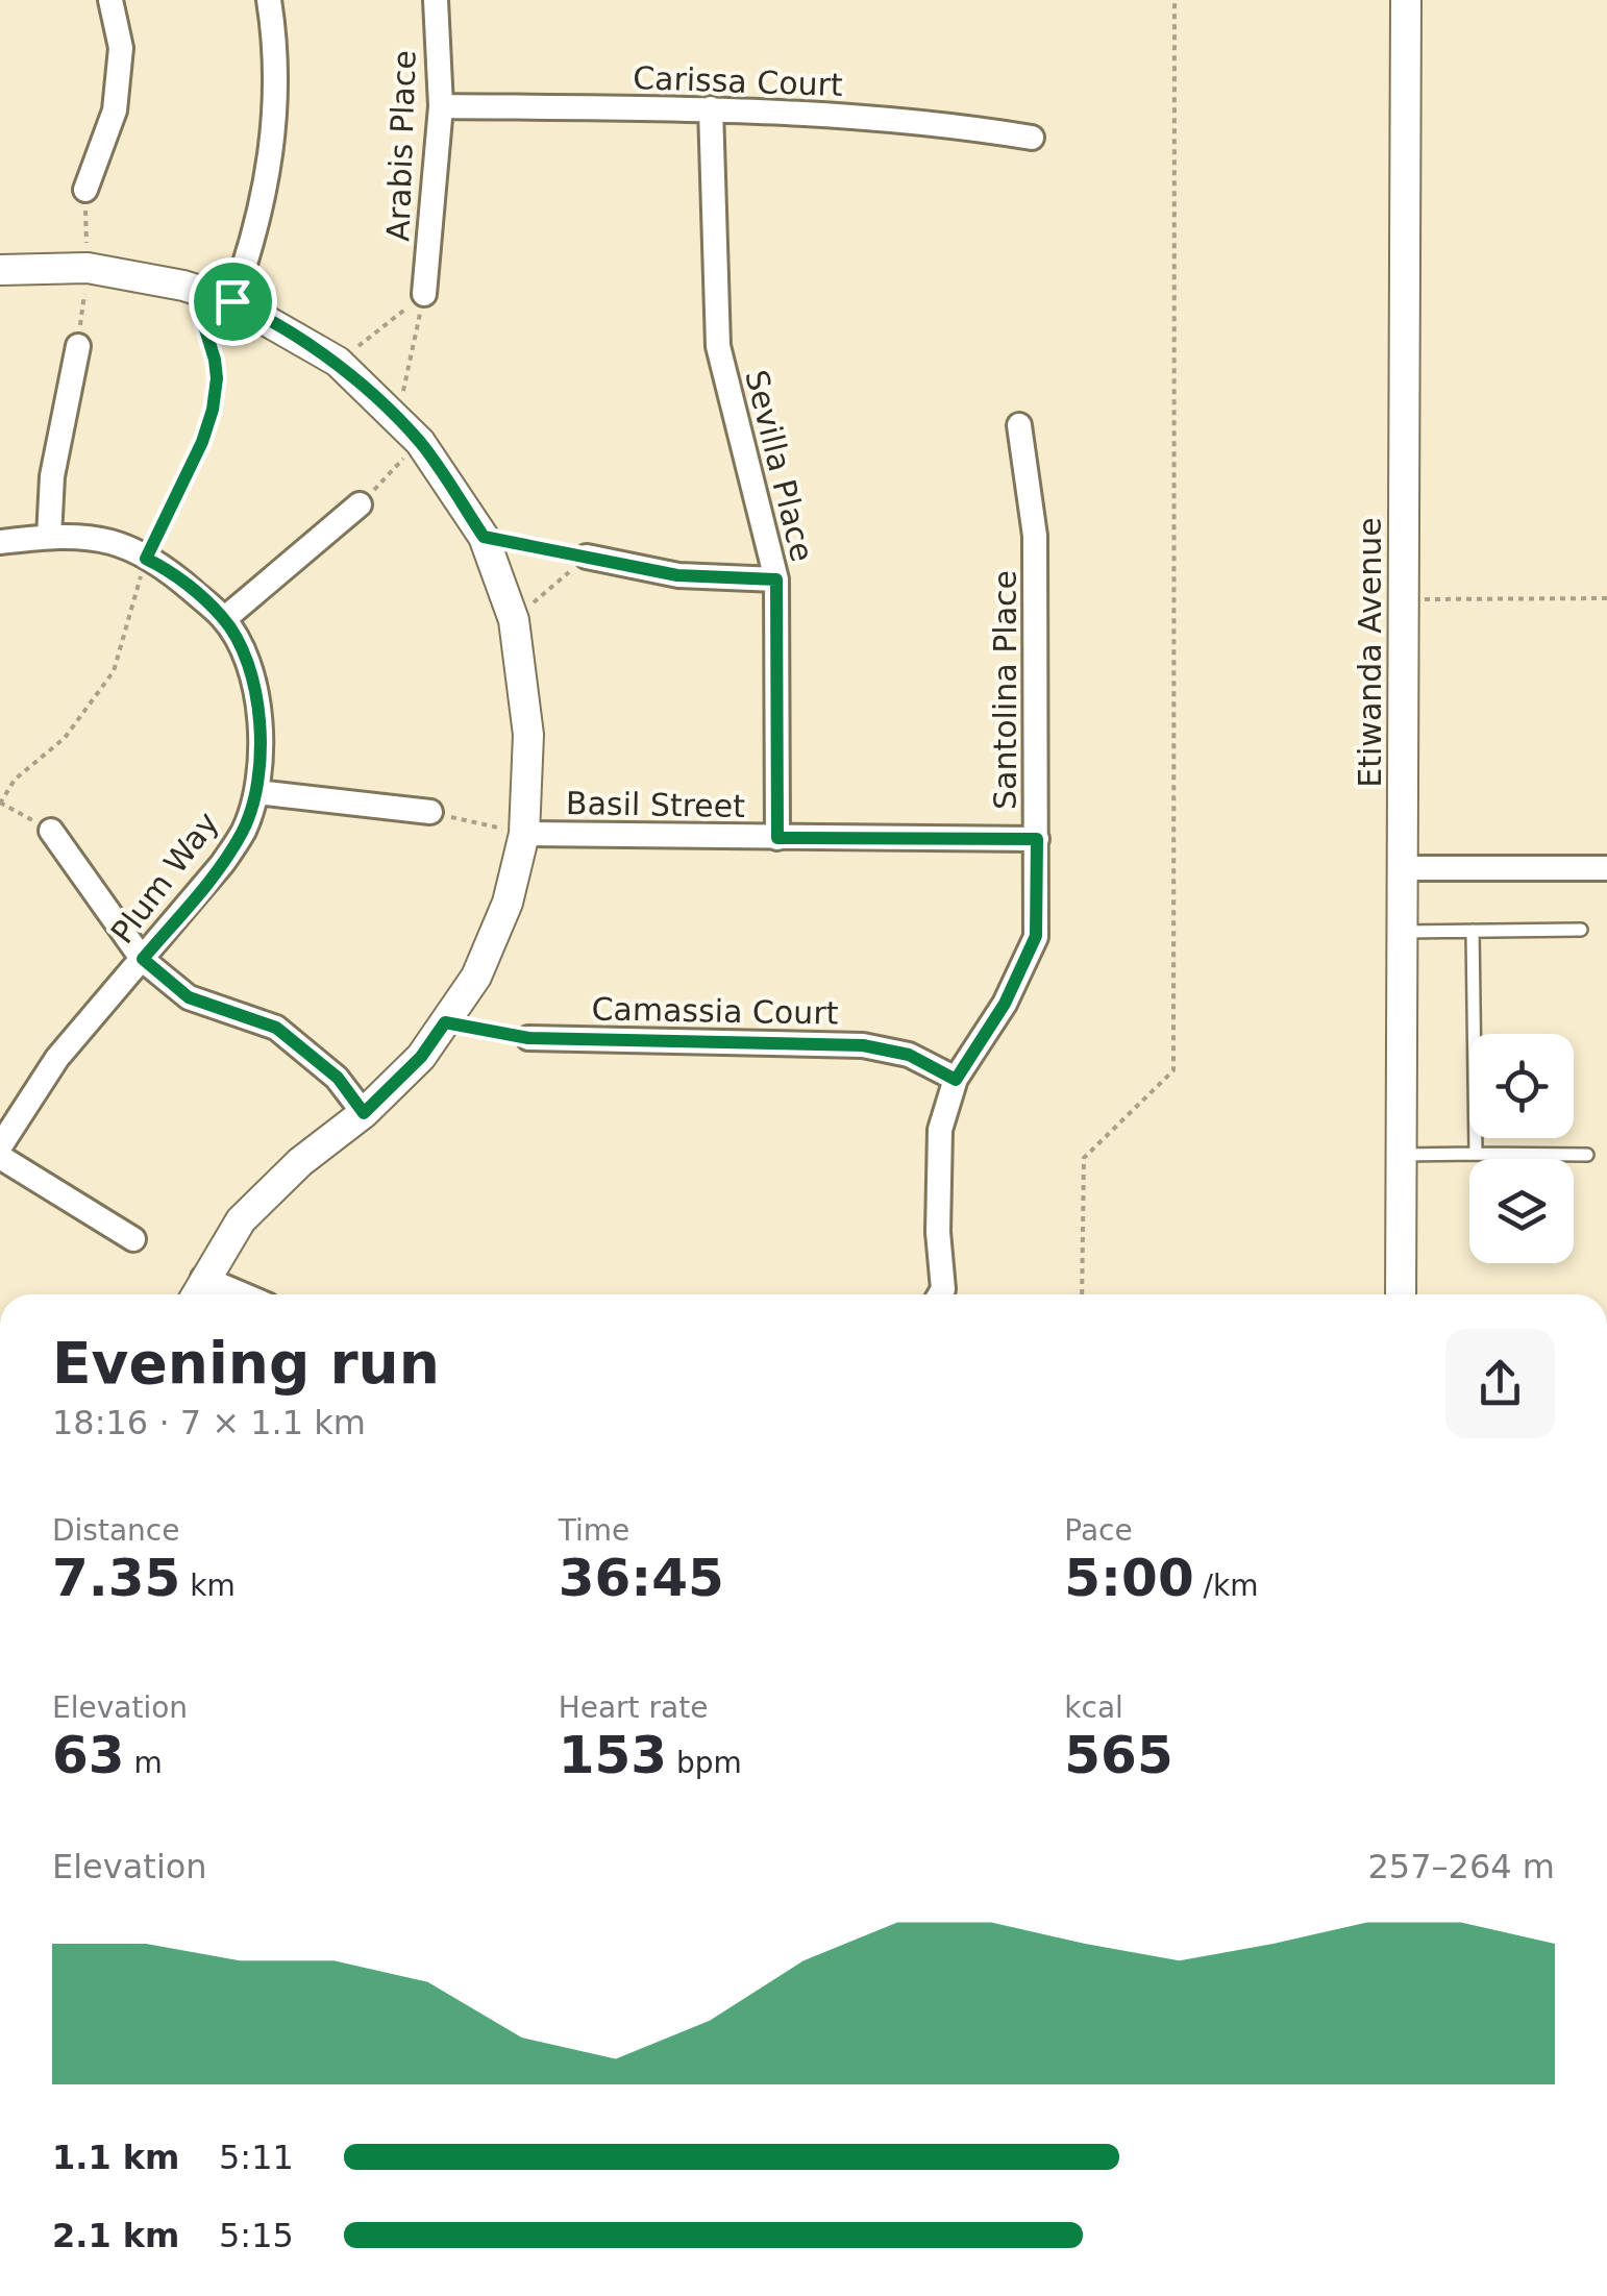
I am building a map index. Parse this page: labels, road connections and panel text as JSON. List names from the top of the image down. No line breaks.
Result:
{"streets":{"street":["Carissa Court","Arabis Place","Sevilla Place","Etiwanda Avenue","Santolina Place","Basil Street","Plum Way","Camassia Court"]},"crossings":[["Carissa Court","Arabis Place"],["Carissa Court","Sevilla Place"],["Sevilla Place","Basil Street"],["Santolina Place","Basil Street"],["Santolina Place","Camassia Court"]],"page":{"heading":["Evening run","18:16 · 7 × 1.1 km"],"stats":[["Distance","7.35 km"],["Time","36:45"],["Pace","5:00 /km"],["Elevation","63 m"],["Heart rate","153 bpm"],["kcal","565"]],"chart":["Elevation","257–264 m"],"list":[{"name":"1.1 km","note":"5:11"},{"name":"2.1 km","note":"5:15"}]}}
